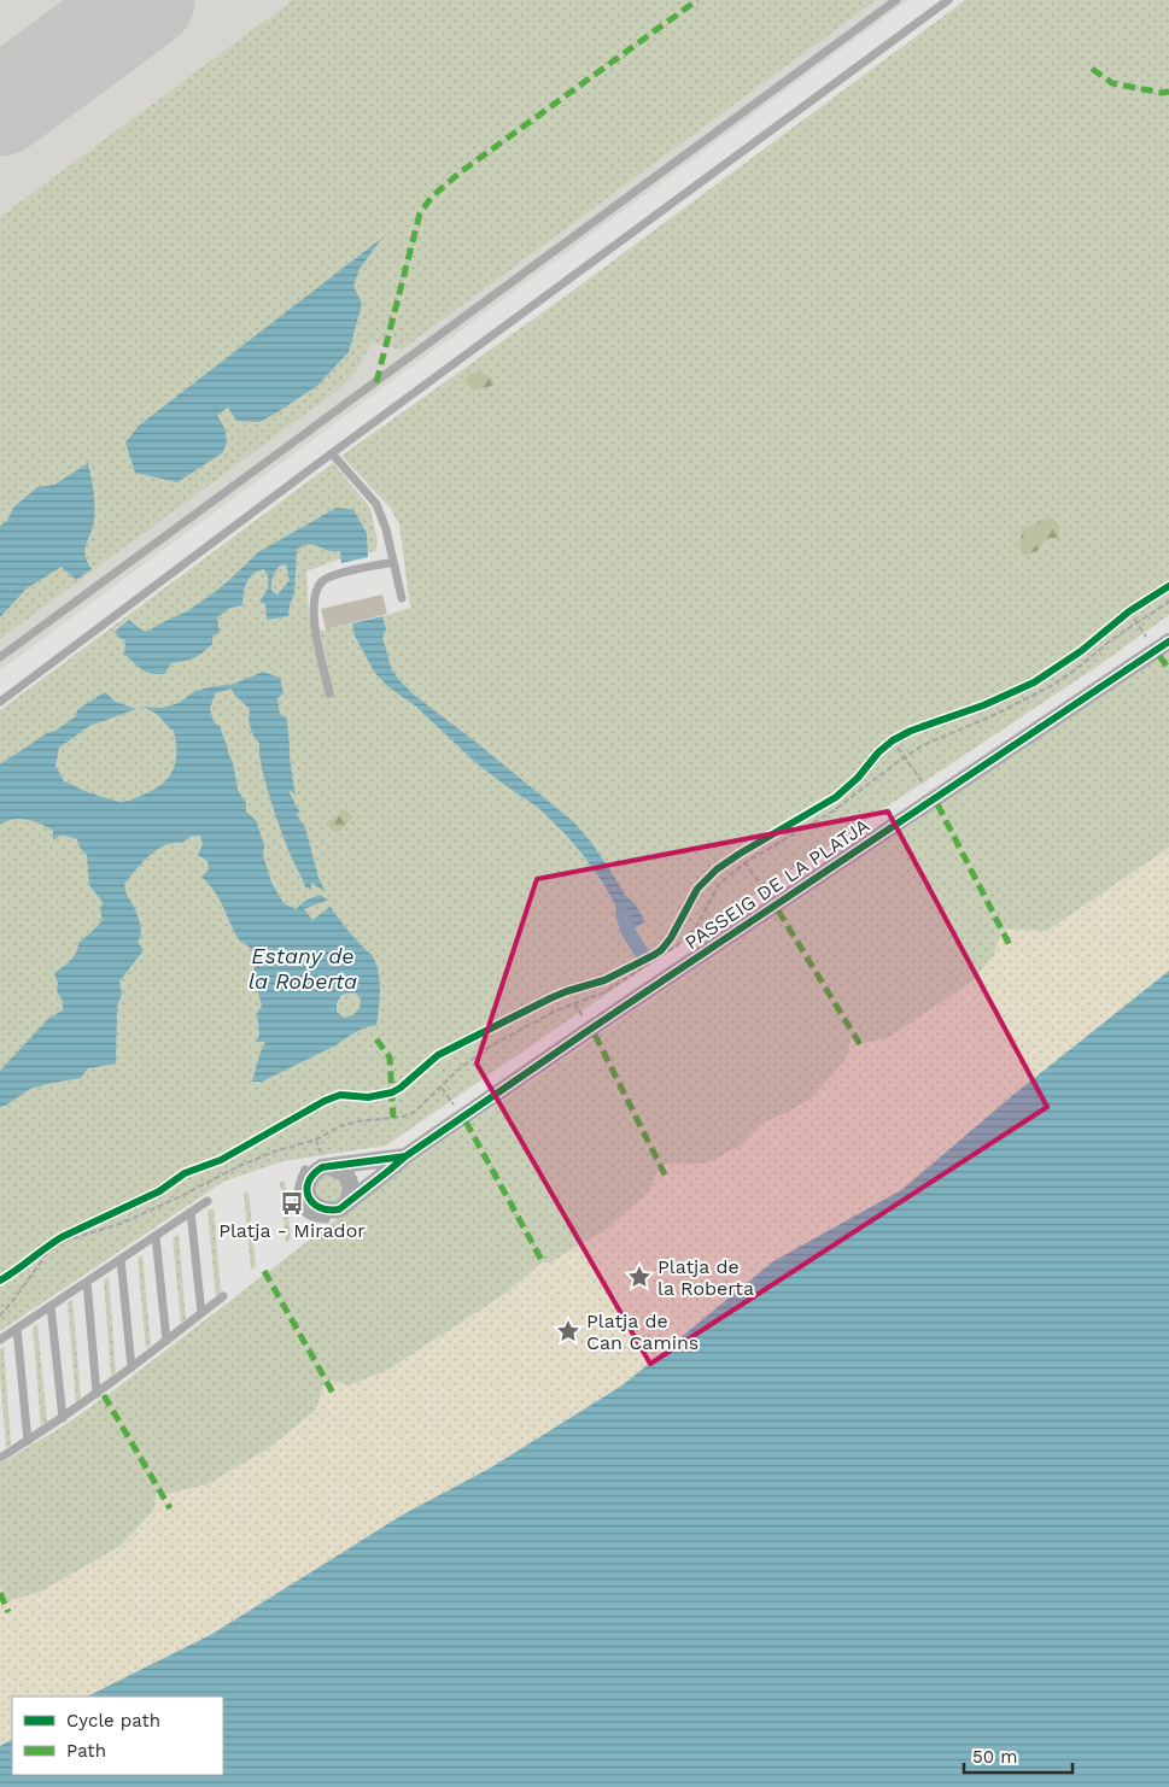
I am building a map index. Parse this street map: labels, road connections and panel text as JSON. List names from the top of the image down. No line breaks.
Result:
{"streets":{"street":["PASSEIG DE LA PLATJA"]},"water":["Estany de la Roberta"],"places":{"bus stop":["Platja - Mirador"],"place":["Platja de la Roberta","Platja de Can Camins"]},"legend":["Cycle path","Path"],"scale_bar":"50 m"}
